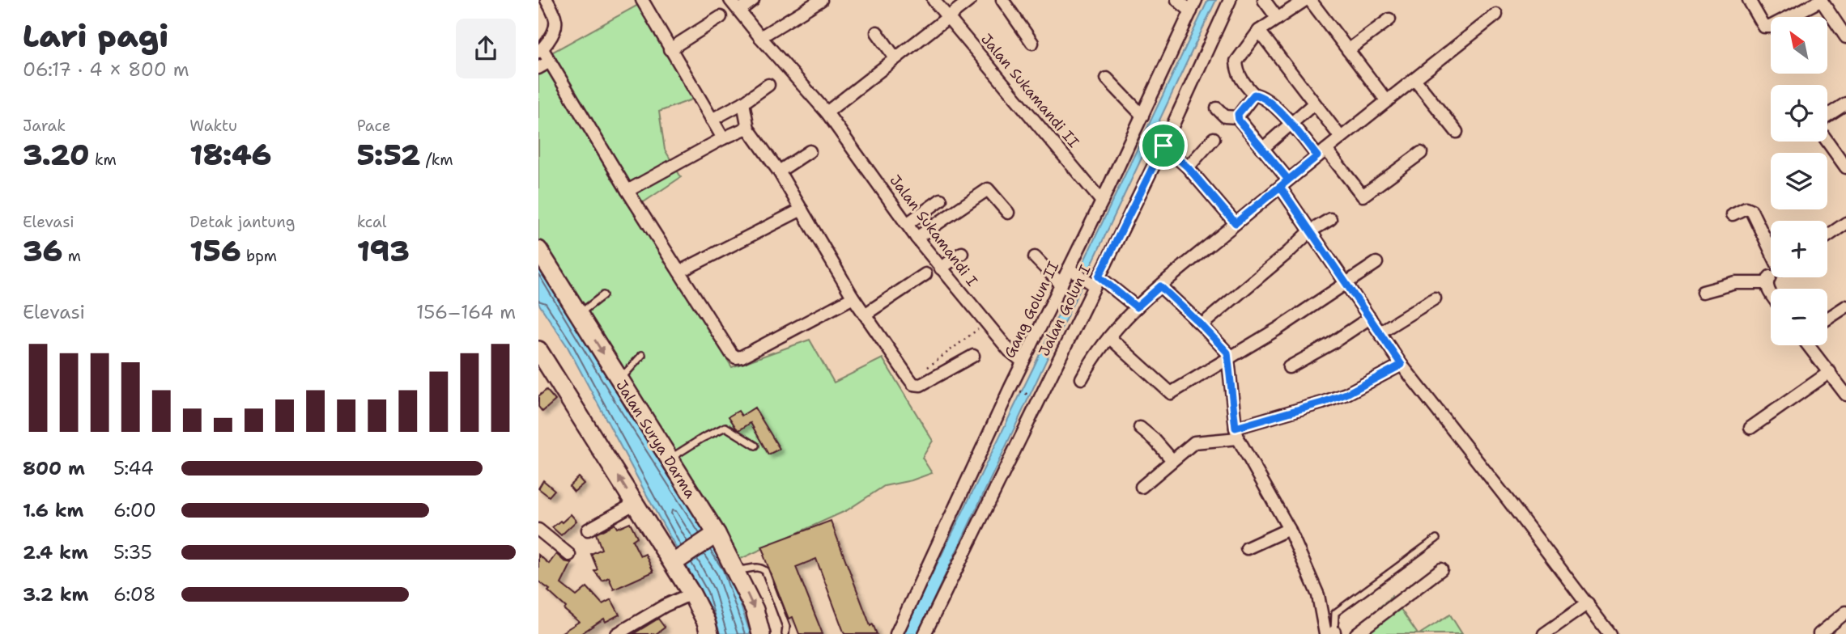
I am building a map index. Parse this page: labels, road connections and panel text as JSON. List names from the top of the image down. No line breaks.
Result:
{"streets":{"main road":["Jalan Surya Darma"],"street":["Jalan Sukamandi II","Jalan Sukamandi I","Gang Golun II","Jalan Golun I"]},"crossings":[["Jalan Sukamandi II","Gang Golun II"],["Jalan Sukamandi I","Gang Golun II"]],"north":"top left","page":{"heading":["Lari pagi","06:17 · 4 × 800 m"],"map_buttons":["+","−"],"stats":[["Jarak","3.20 km"],["Waktu","18:46"],["Pace","5:52 /km"],["Elevasi","36 m"],["Detak jantung","156 bpm"],["kcal","193"]],"chart":["Elevasi","156–164 m"],"list":[{"name":"800 m","note":"5:44"},{"name":"1.6 km","note":"6:00"},{"name":"2.4 km","note":"5:35"},{"name":"3.2 km","note":"6:08"}]}}
